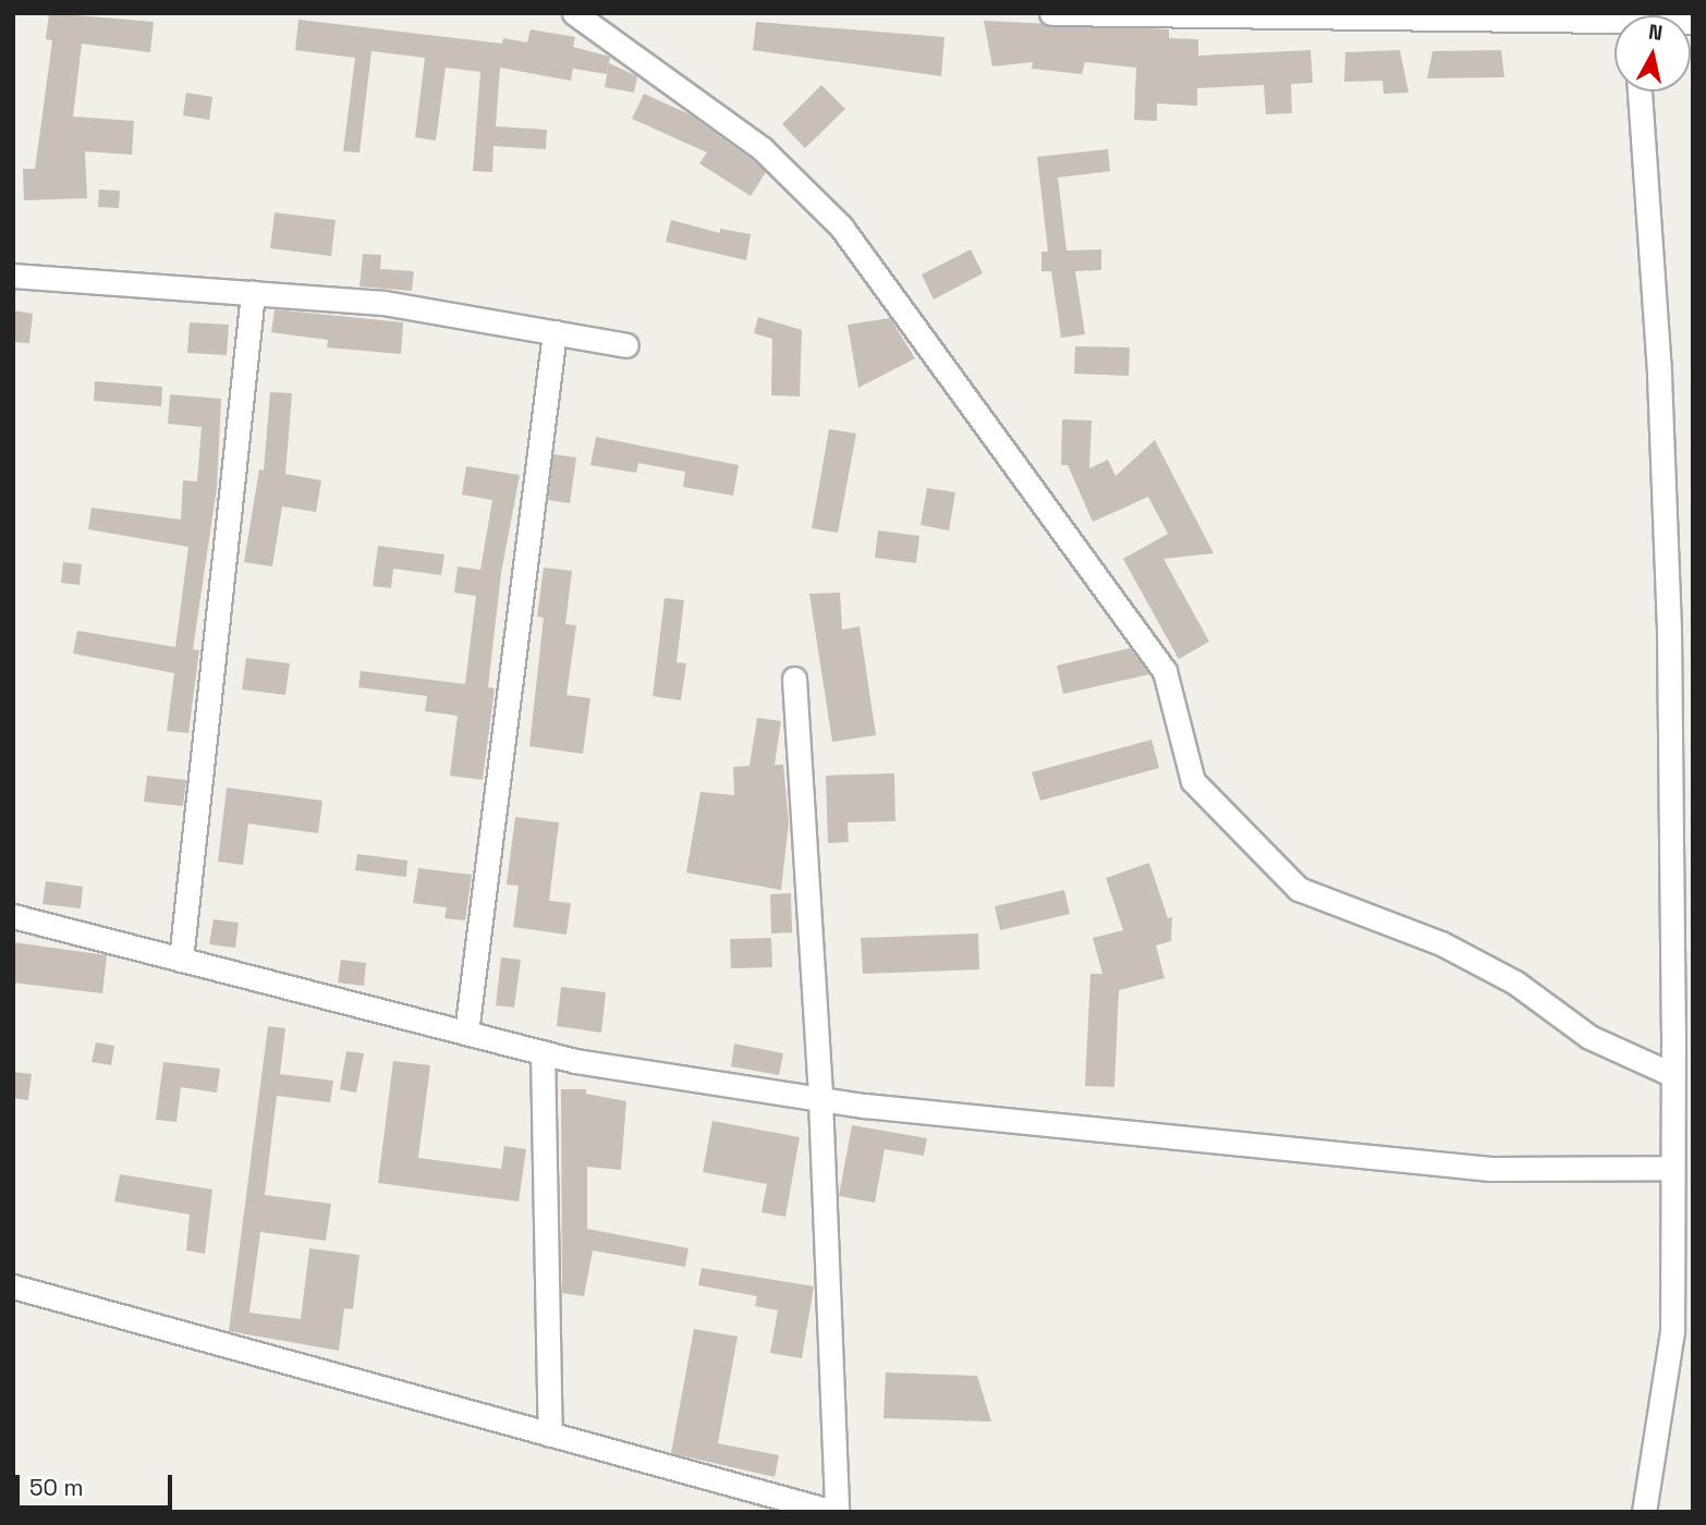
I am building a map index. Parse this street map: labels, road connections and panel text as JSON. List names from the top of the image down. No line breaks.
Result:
{"scale_bar":"50 m","north":"top"}
